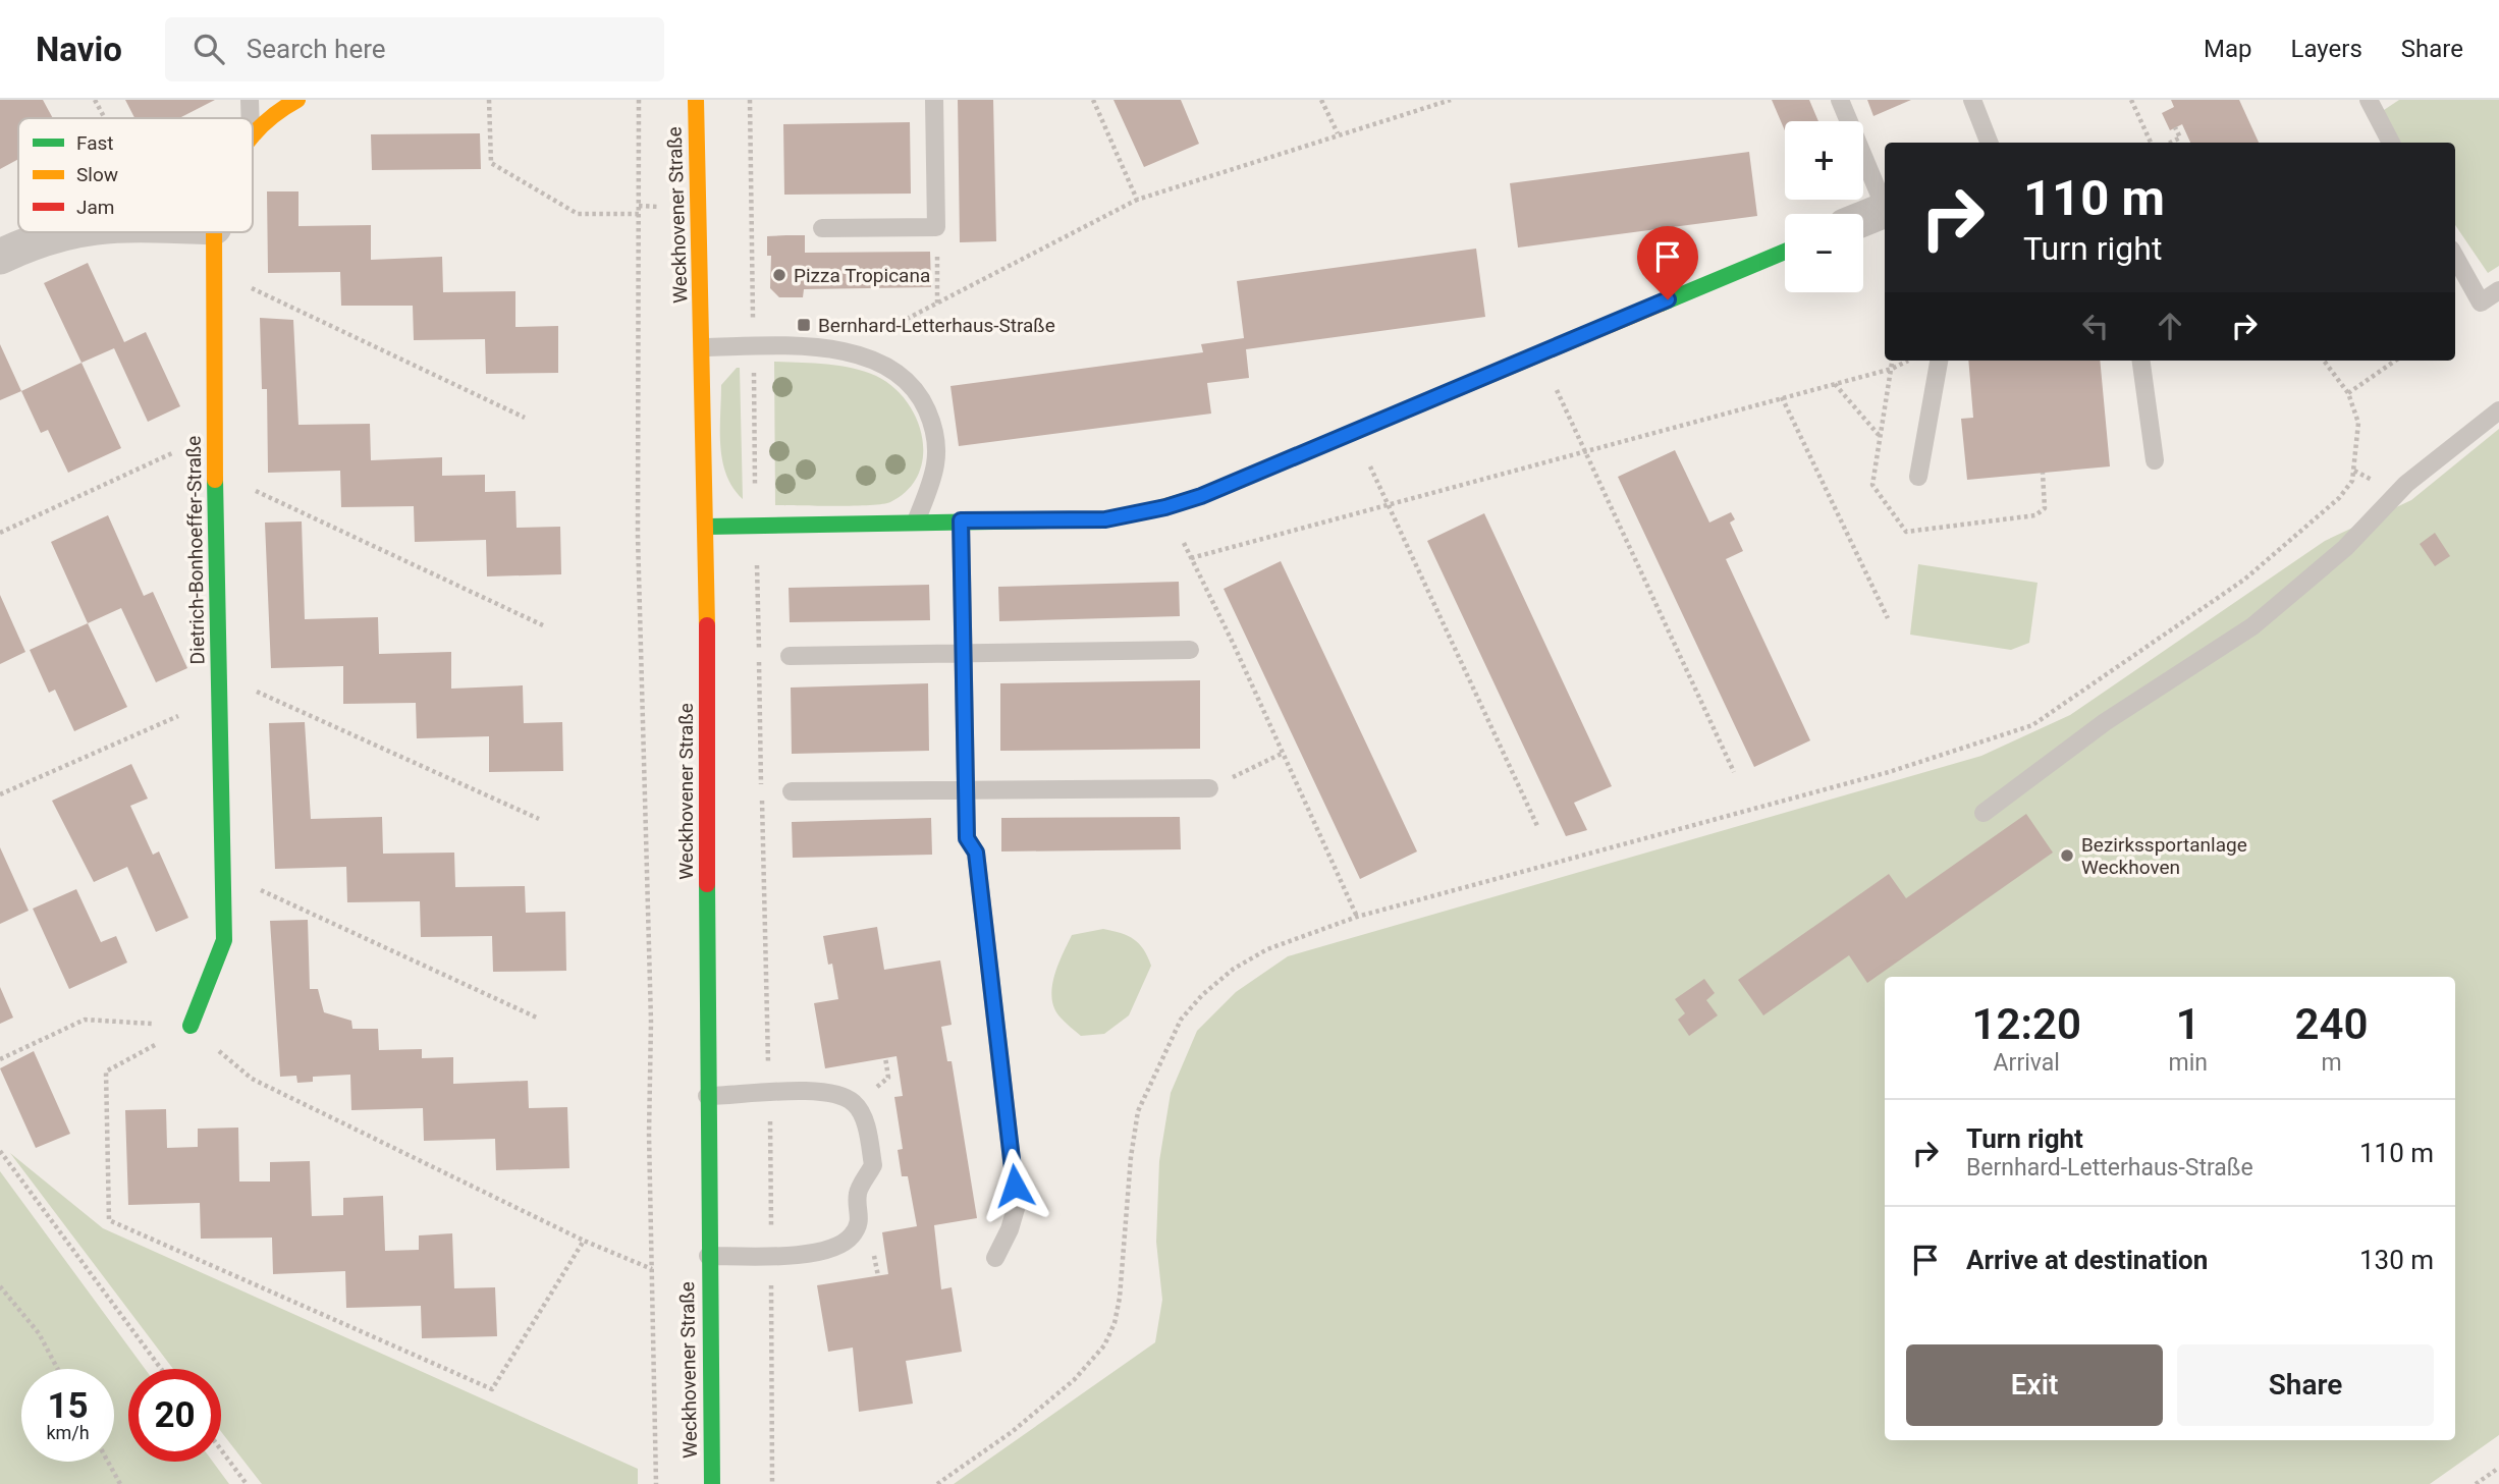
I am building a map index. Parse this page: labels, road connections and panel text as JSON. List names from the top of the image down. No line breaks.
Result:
{"streets":{"street":["Weckhovener Straße","Dietrich-Bonhoeffer-Straße"]},"places":{"other":["Pizza Tropicana","Bezirkssportanlage Weckhoven"],"transit":["Bernhard-Letterhaus-Straße"]},"legend":["Fast","Slow","Jam"],"page":{"header":"Navio","search":"Search here","nav":["Map","Layers","Share"],"map_buttons":["+","−"],"turn":["110 m","Turn right"],"eta":["12:20","Arrival","1","min","240","m"],"list":[{"name":"Turn right","note":"Bernhard-Letterhaus-Straße","value":"110 m"},{"name":"Arrive at destination","value":"130 m"}],"buttons":["Exit","Share"],"speed":"15 km/h","limit":"20"}}
